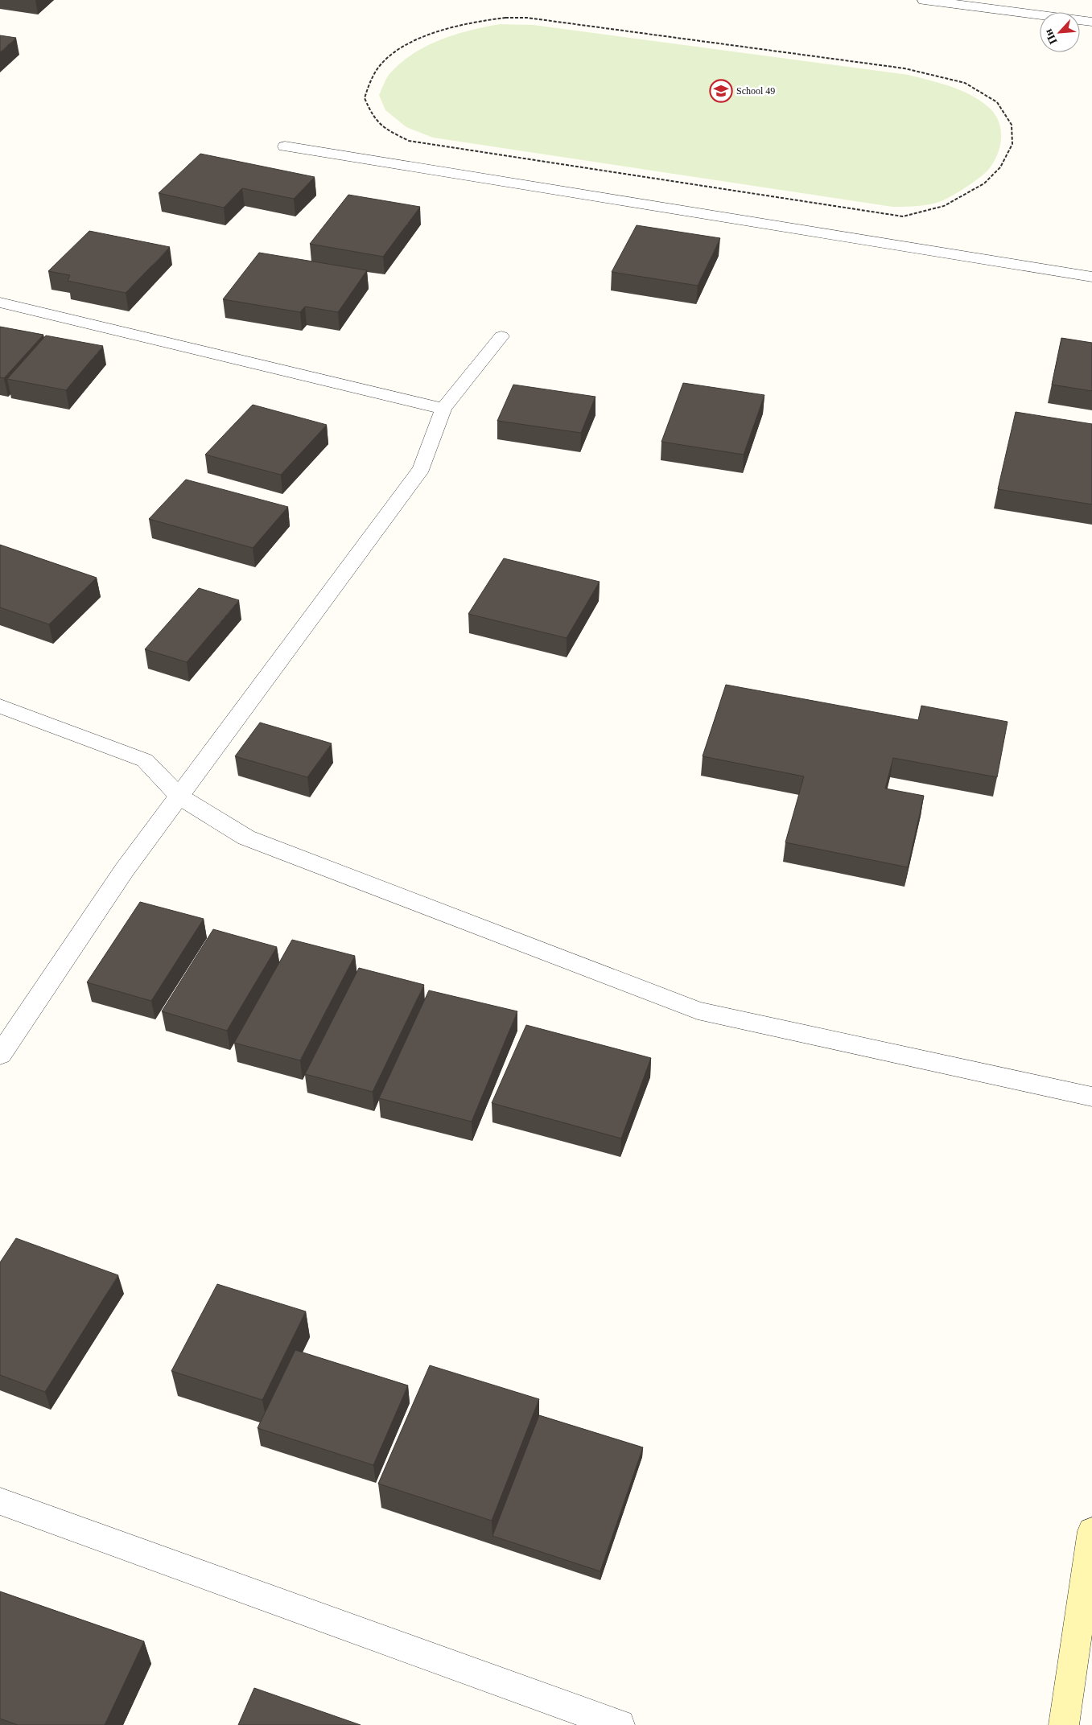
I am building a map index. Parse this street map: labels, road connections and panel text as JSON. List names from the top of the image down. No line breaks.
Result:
{"places":{"school or university":["School 49"]},"north":"bottom left"}
